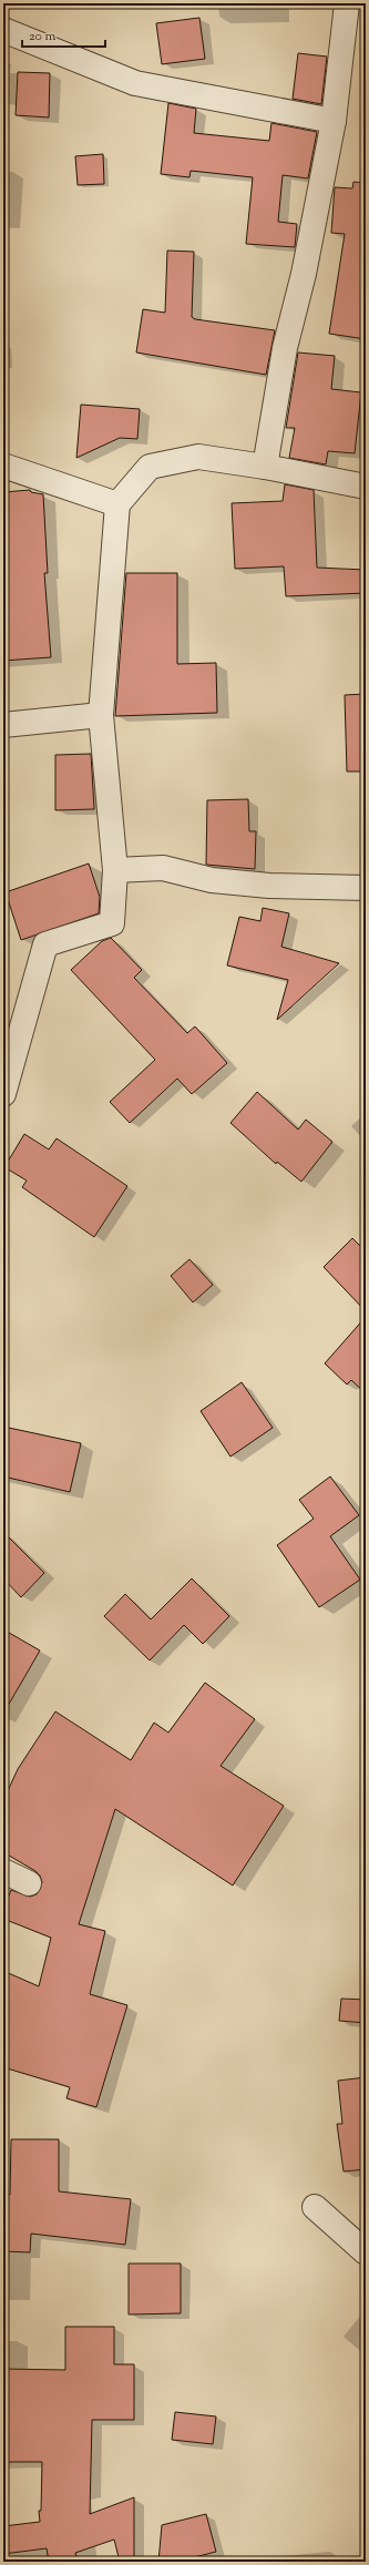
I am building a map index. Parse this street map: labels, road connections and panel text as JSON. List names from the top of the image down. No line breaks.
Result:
{"scale_bar":"20 m"}
